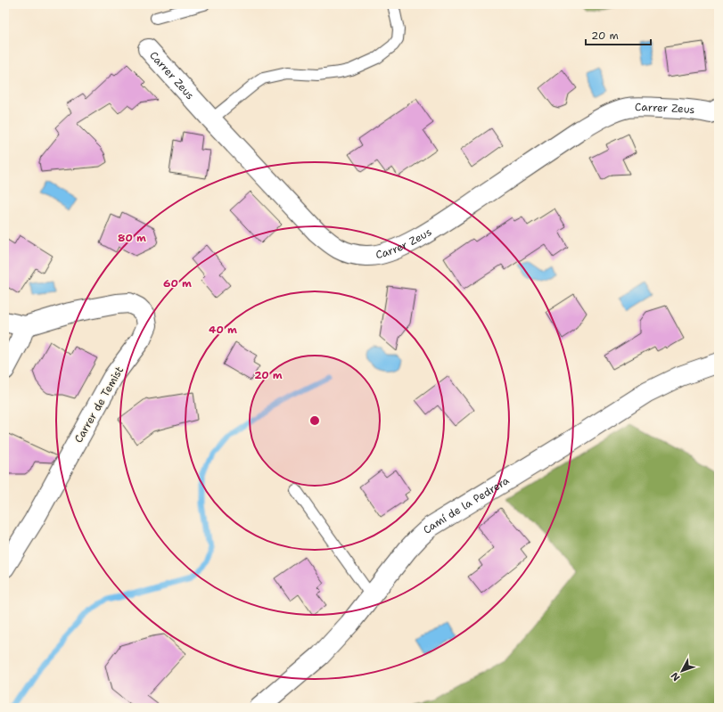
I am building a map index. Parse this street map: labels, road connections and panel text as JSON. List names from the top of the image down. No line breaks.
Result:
{"streets":{"street":["Carrer Zeus","Carrer de Temist","Camí de la Pedrera"]},"scale_bar":"20 m","north":"bottom left","rings":["80 m","60 m","40 m","20 m"]}
